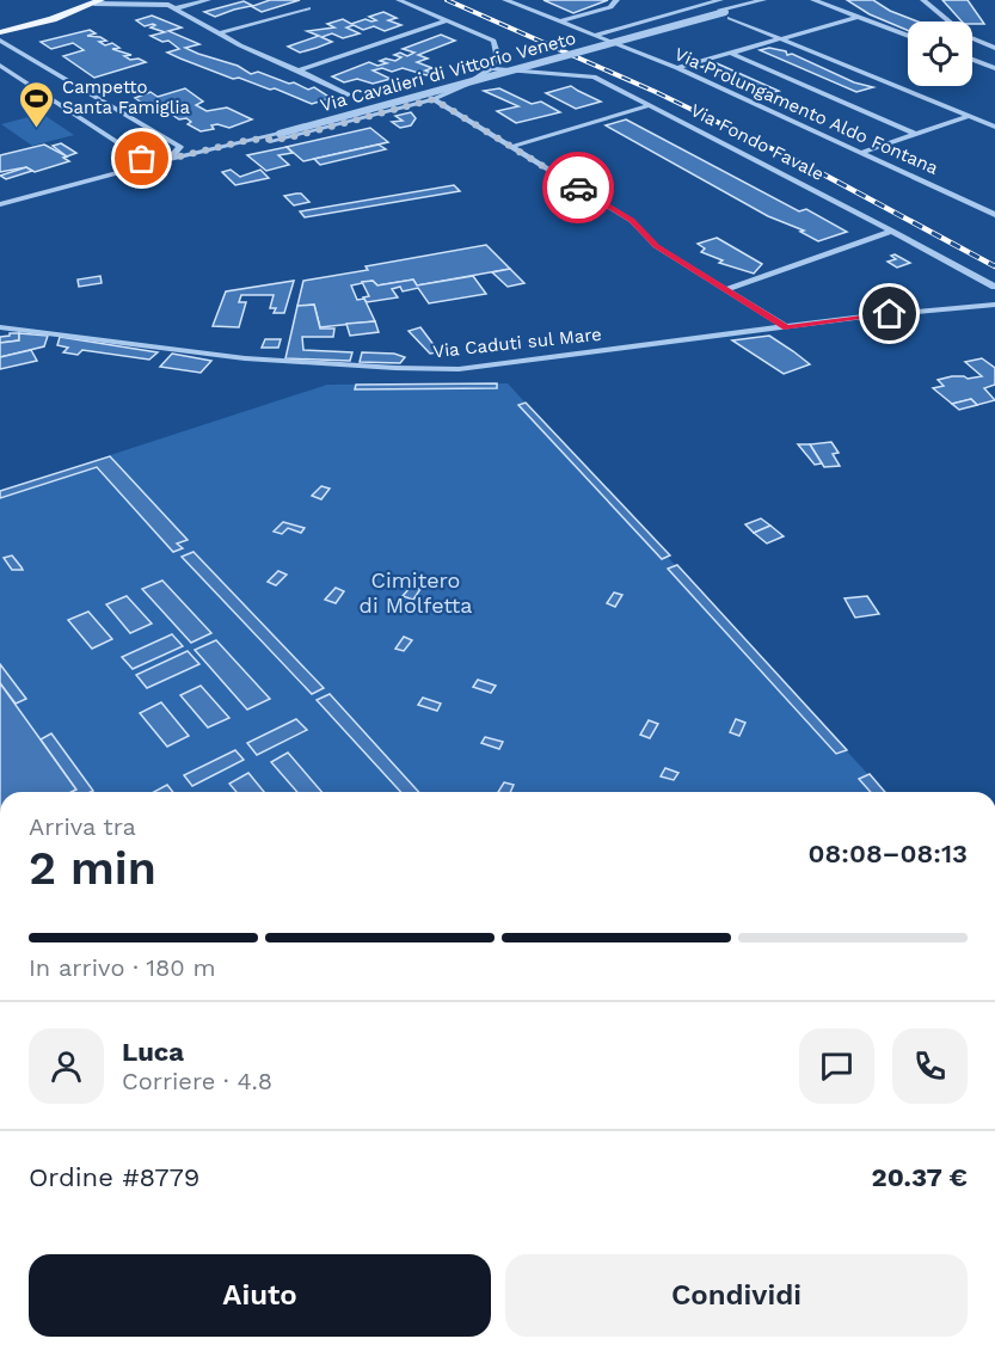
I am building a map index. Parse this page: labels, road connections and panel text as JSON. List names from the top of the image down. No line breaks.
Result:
{"streets":{"street":["Via Cavalieri di Vittorio Veneto","Via Prolungamento Aldo Fontana","Via Fondo Favale","Via Caduti sul Mare"]},"parks":["Cimitero di Molfetta"],"places":{"sports":["Campetto Santa Famiglia"]},"page":{"heading":["2 min","Arriva tra","08:08–08:13"],"panel":["Luca","Corriere · 4.8","Ordine #8779","20.37 €"],"bar":"In arrivo · 180 m","buttons":["Aiuto","Condividi"]}}
